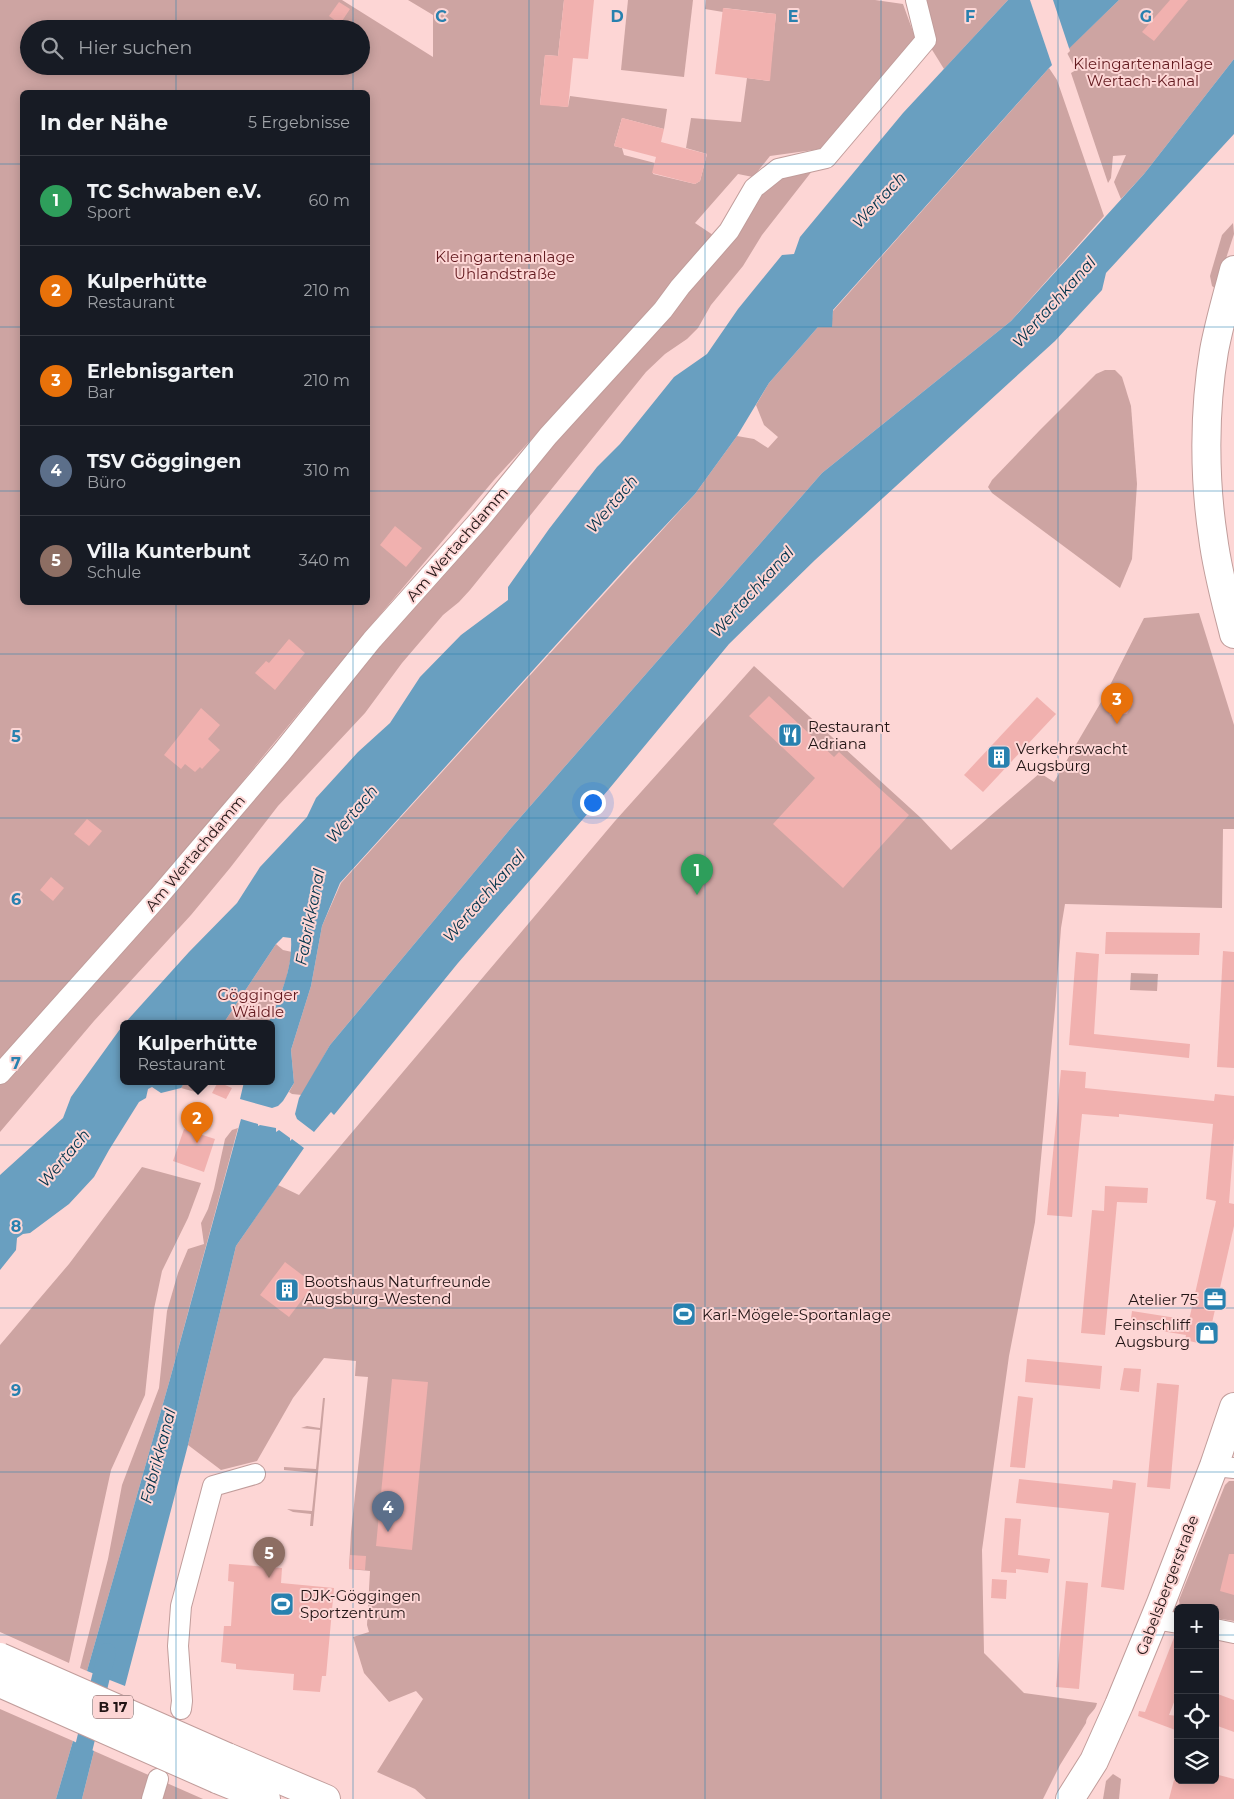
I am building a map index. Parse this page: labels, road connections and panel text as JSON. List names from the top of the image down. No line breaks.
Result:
{"streets":{"main road":["Gabelsbergerstraße","B 17"],"street":["Am Wertachdamm"]},"water":["Wertach","Wertachkanal","Fabrikkanal"],"parks":["Kleingartenanlage Wertach-Kanal","Kleingartenanlage Uhlandstraße","Gögginger Wäldle"],"places":{"restaurant":["Restaurant Adriana"],"building":["Verkehrswacht Augsburg","Bootshaus Naturfreunde Augsburg-Westend"],"office":["Atelier 75"],"sports":["Karl-Mögele-Sportanlage","DJK-Göggingen Sportzentrum"],"shop":["Feinschliff Augsburg"]},"page":{"search":"Hier suchen","heading":["In der Nähe","5 Ergebnisse"],"list":[{"mark":"1","name":"TC Schwaben e.V.","note":"Sport","value":"60 m"},{"mark":"2","name":"Kulperhütte","note":"Restaurant","value":"210 m"},{"mark":"3","name":"Erlebnisgarten","note":"Bar","value":"210 m"},{"mark":"4","name":"TSV Göggingen","note":"Büro","value":"310 m"},{"mark":"5","name":"Villa Kunterbunt","note":"Schule","value":"340 m"}],"pins":["3","1","2","4","5"],"popup":["Kulperhütte","Restaurant"],"map_buttons":["+","−"]},"grid":{"columns":["C","D","E","F","G"],"rows":["5","6","7","8","9"]}}
